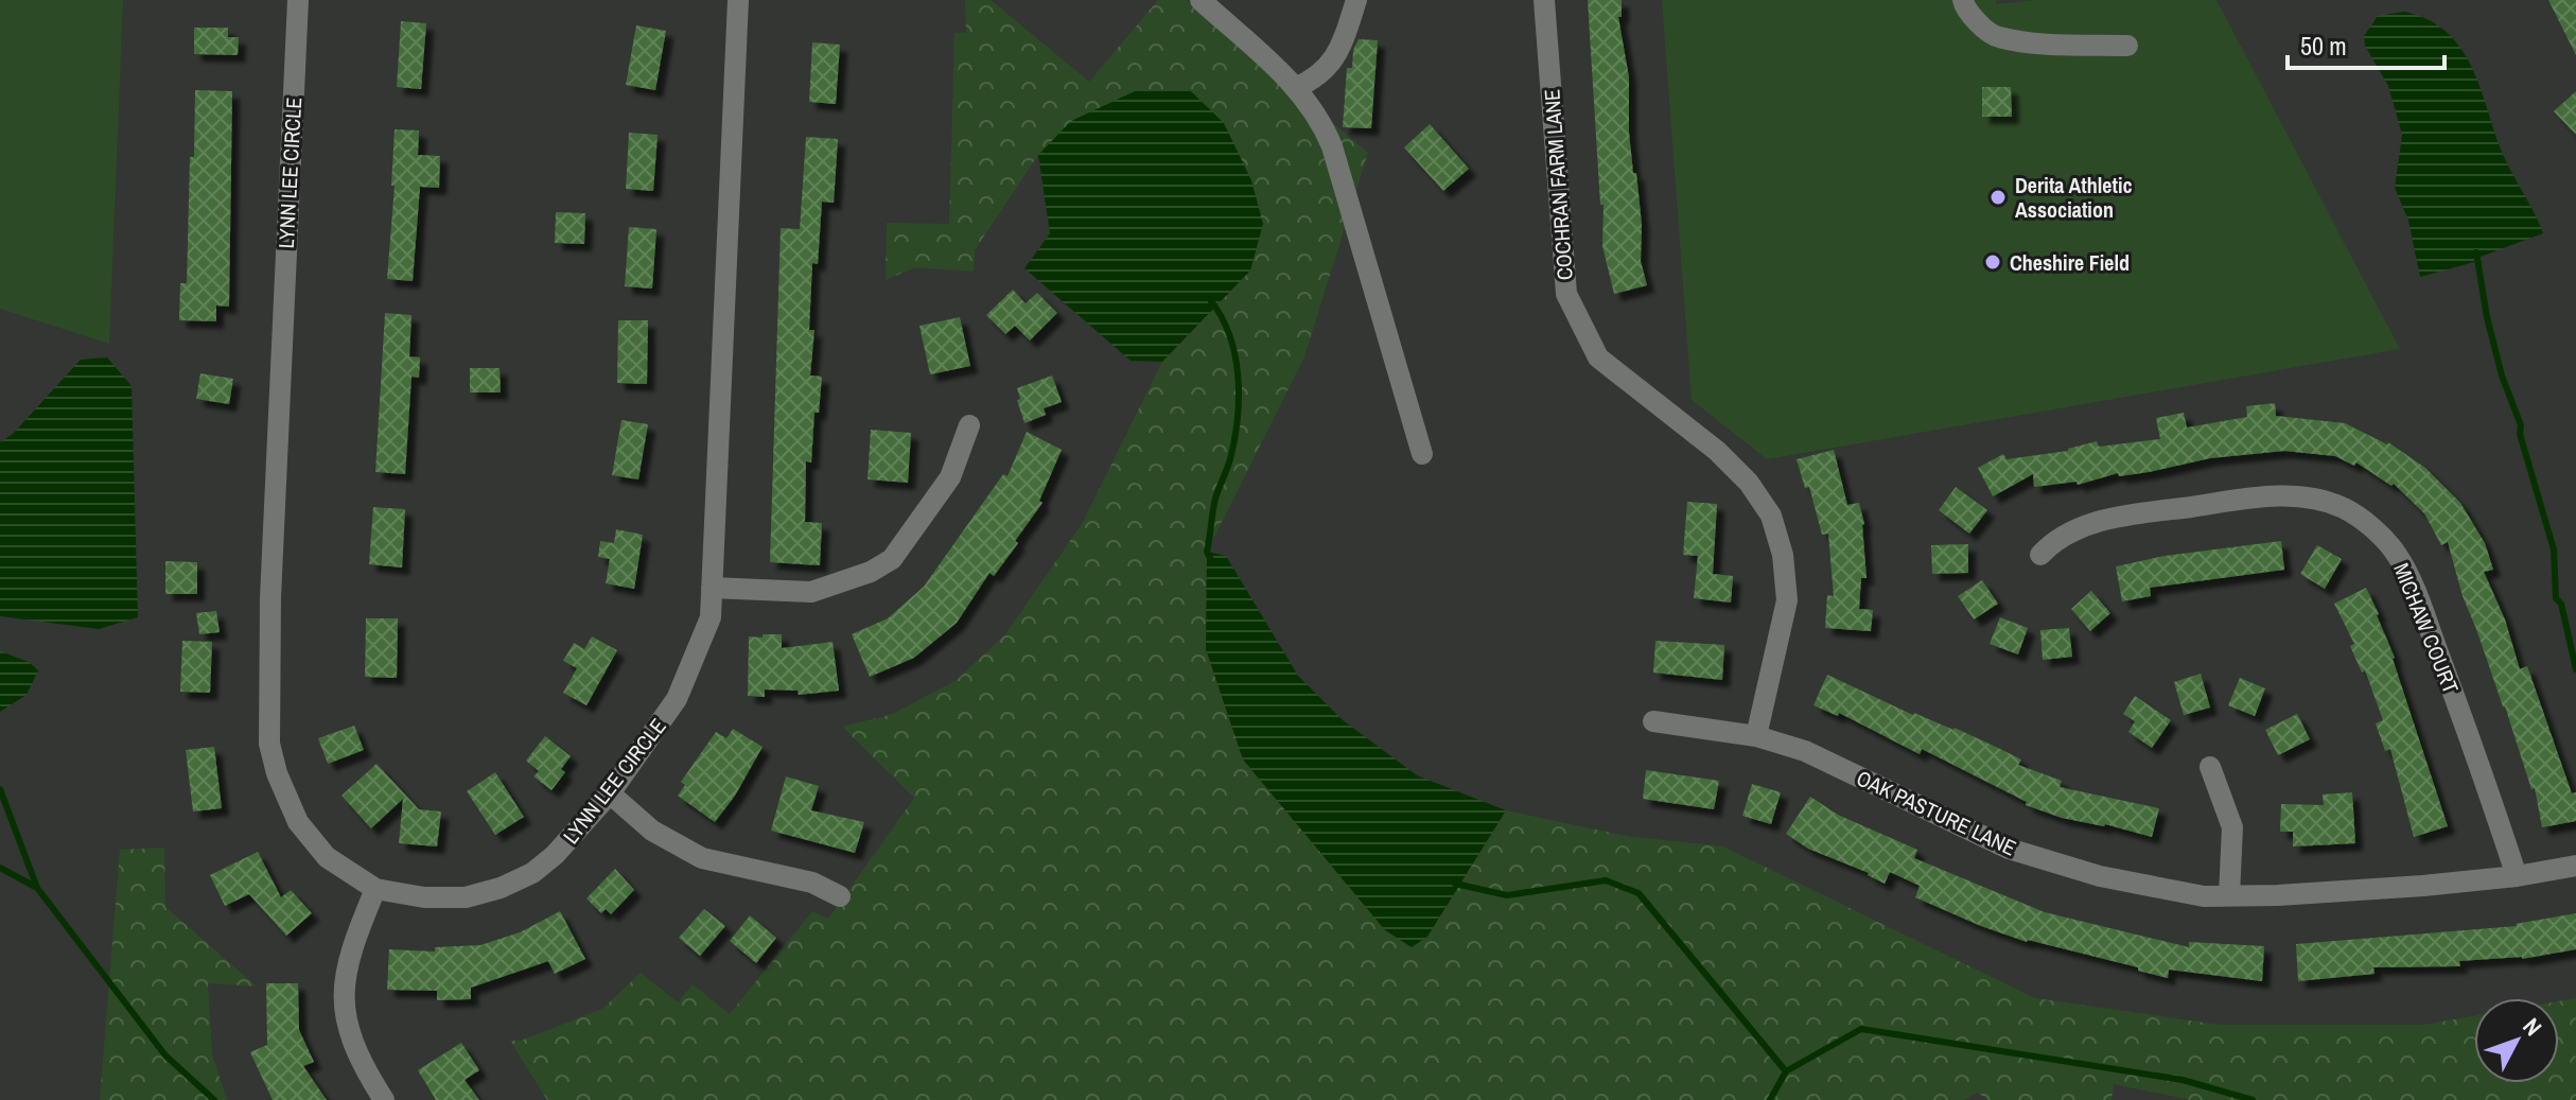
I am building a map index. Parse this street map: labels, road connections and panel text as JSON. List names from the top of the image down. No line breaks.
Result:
{"streets":{"street":["LYNN LEE CIRCLE","COCHRAN FARM LANE","MICHAW COURT","OAK PASTURE LANE"]},"crossings":[["COCHRAN FARM LANE","OAK PASTURE LANE"],["MICHAW COURT","OAK PASTURE LANE"]],"places":["Derita Athletic Association","Cheshire Field"],"scale_bar":"50 m","north":"top right"}
